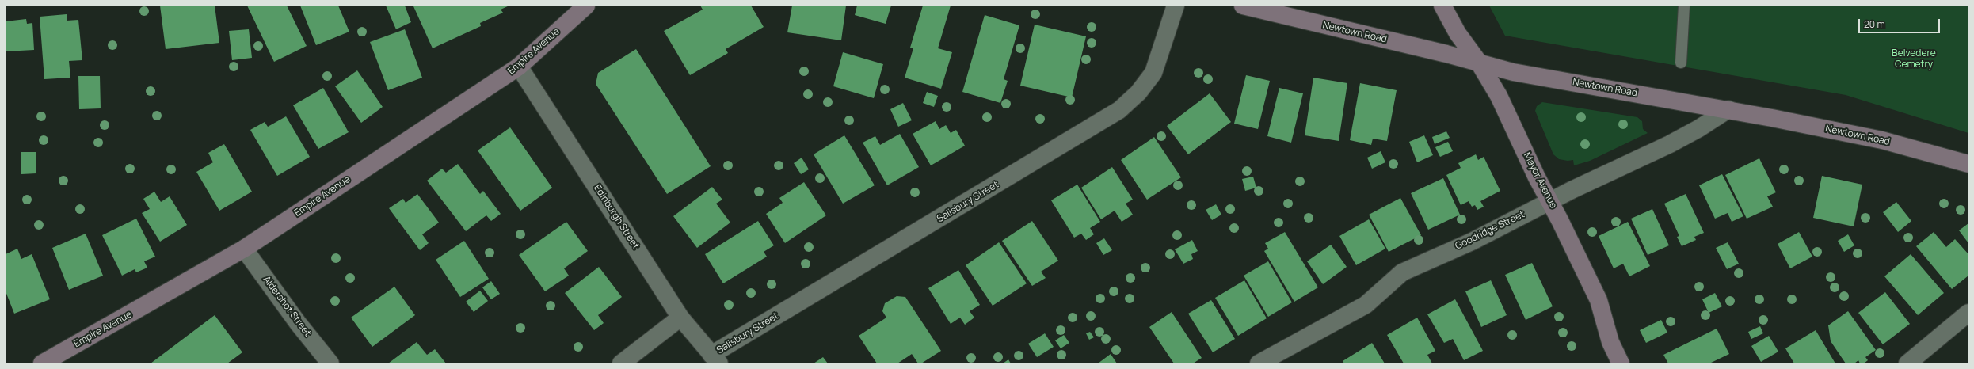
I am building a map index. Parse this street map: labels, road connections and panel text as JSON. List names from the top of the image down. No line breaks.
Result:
{"streets":{"street":["Newtown Road","Empire Avenue","Mayor Avenue","Salisbury Street","Edinburgh Street","Goodridge Street","Aldershot Street"]},"crossings":[["Newtown Road","Mayor Avenue"],["Newtown Road","Goodridge Street"],["Empire Avenue","Edinburgh Street"],["Empire Avenue","Aldershot Street"],["Mayor Avenue","Goodridge Street"],["Salisbury Street","Edinburgh Street"]],"parks":["Belvedere Cemetry"],"scale_bar":"20 m"}
